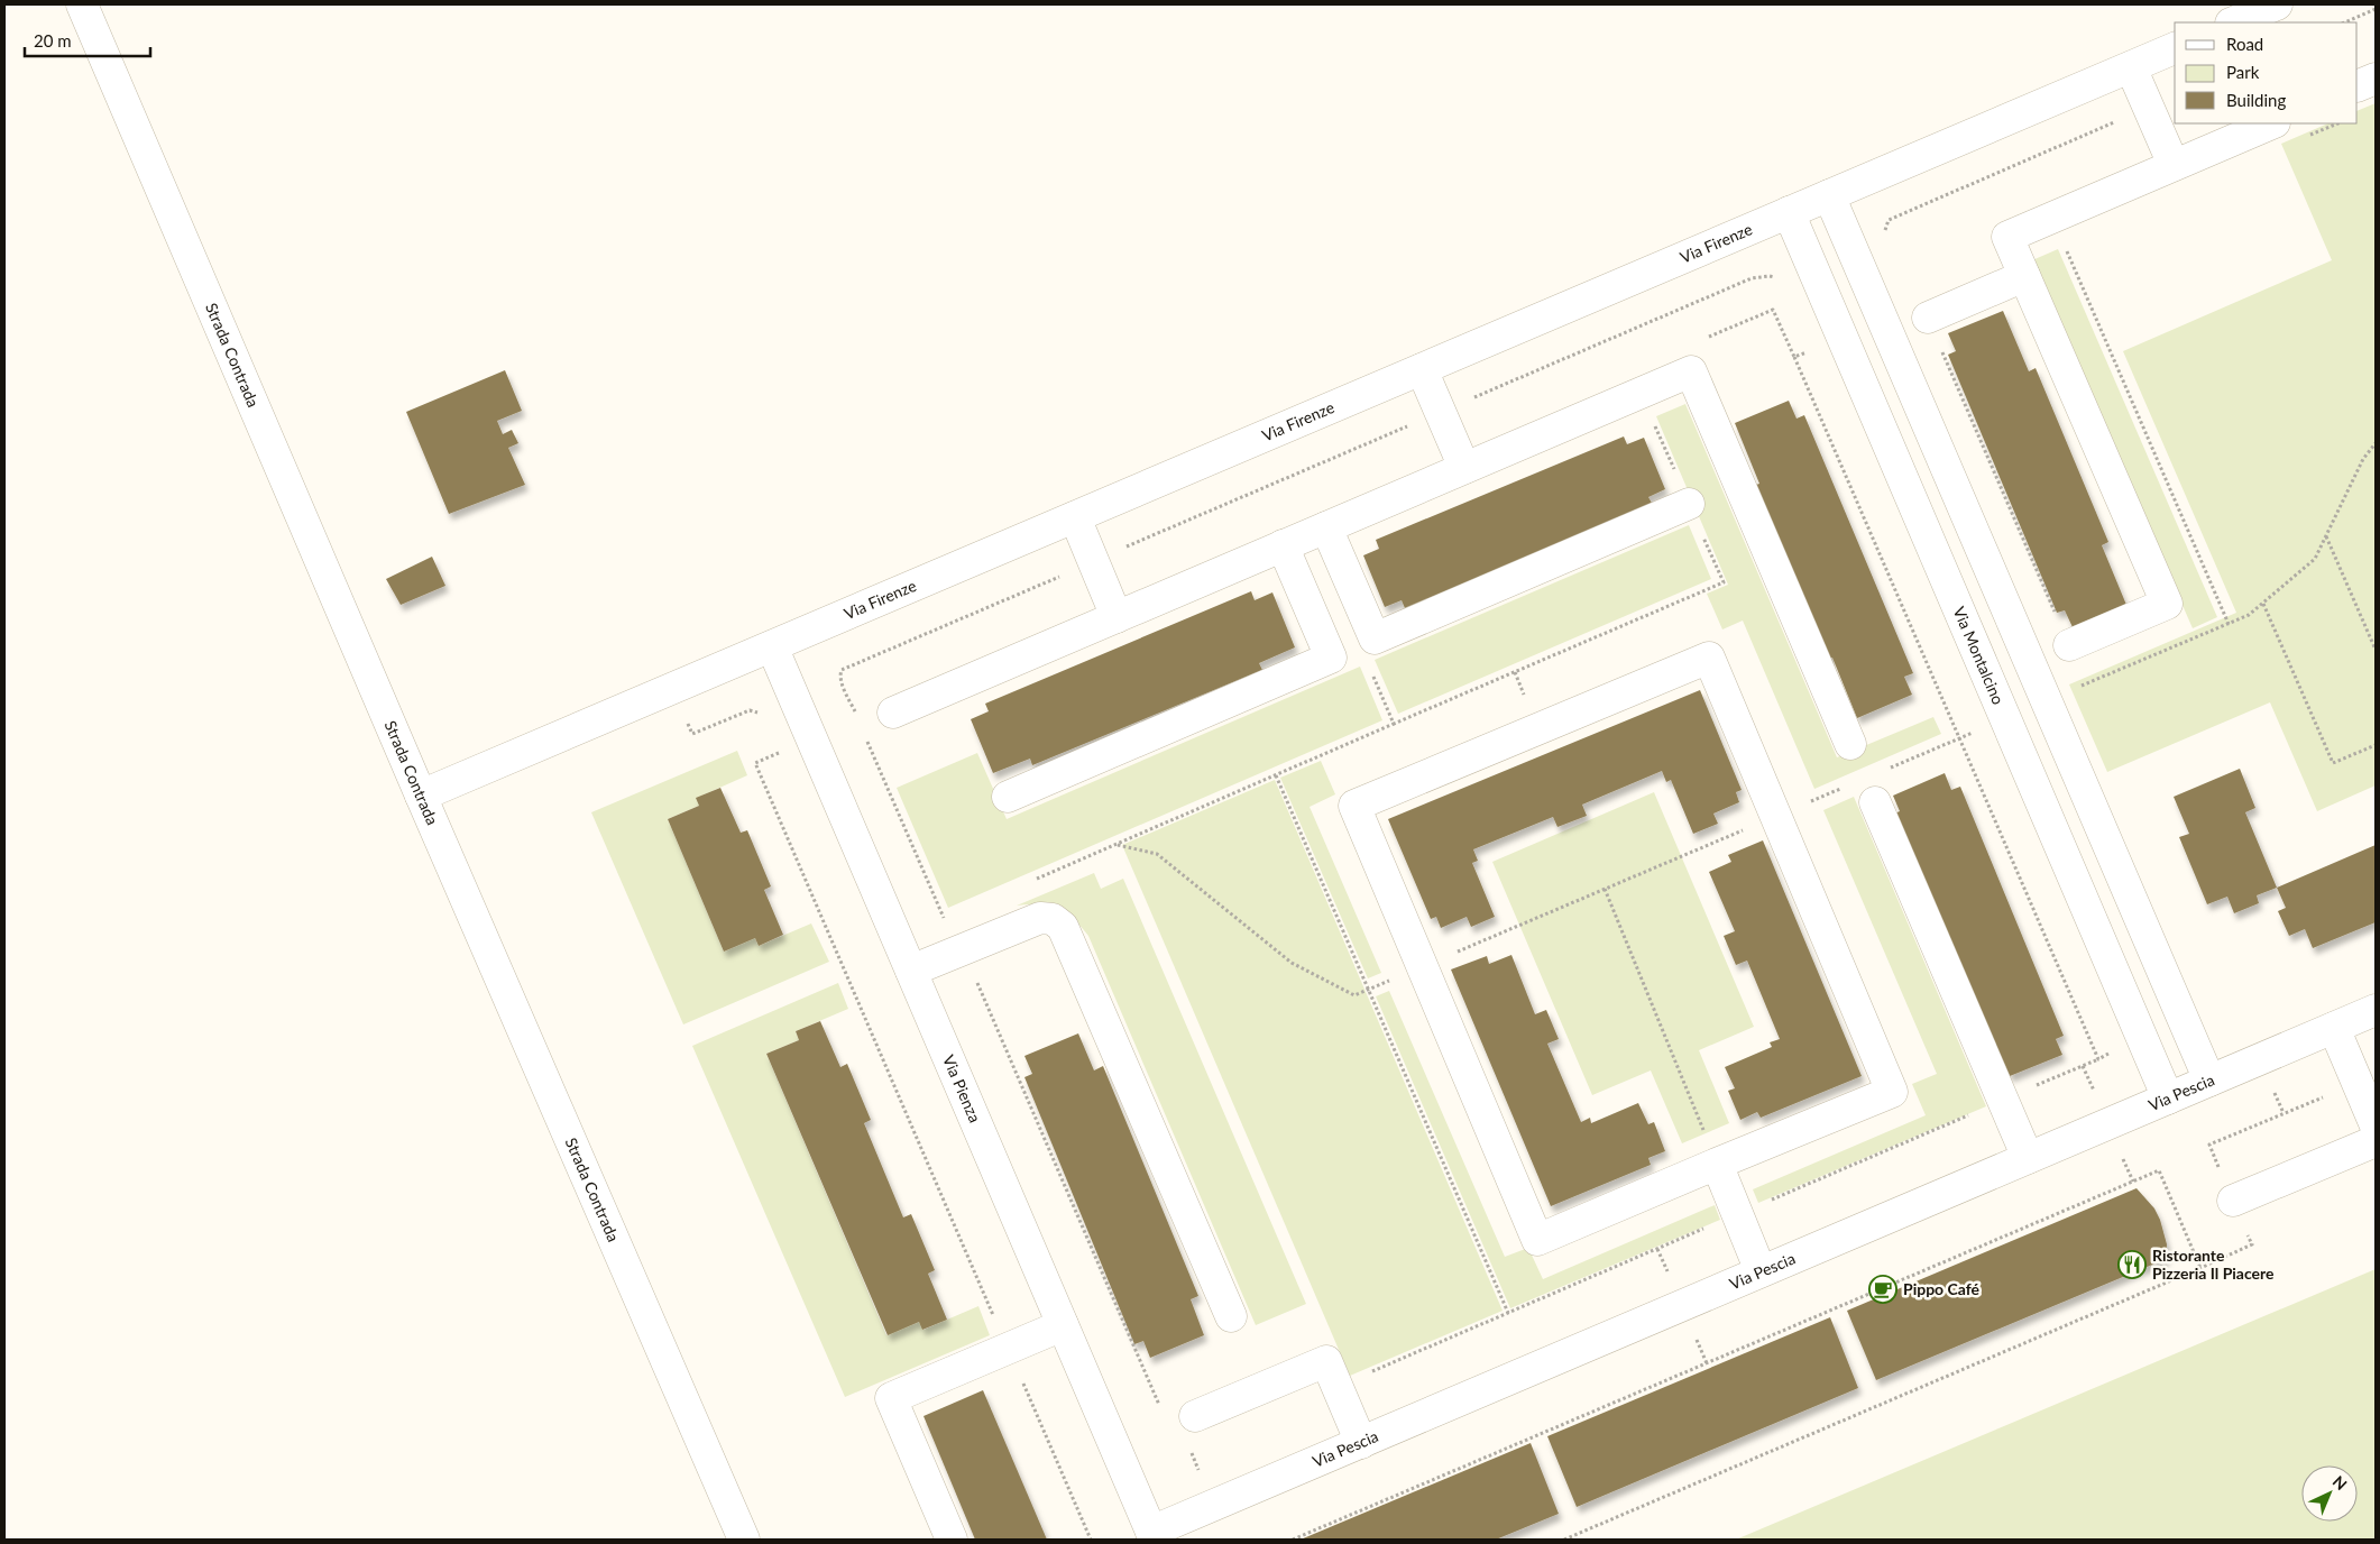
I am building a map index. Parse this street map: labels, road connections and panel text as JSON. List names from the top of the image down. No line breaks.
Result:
{"streets":{"street":["Via Firenze","Strada Contrada","Via Montalcino","Via Pienza","Via Pescia"]},"crossings":[["Via Firenze","Strada Contrada"],["Via Firenze","Via Montalcino"],["Via Firenze","Via Pienza"],["Via Montalcino","Via Pescia"],["Via Pienza","Via Pescia"]],"places":{"restaurant":["Ristorante Pizzeria Il Piacere"],"cafe":["Pippo Café"]},"legend":["Road","Park","Building"],"scale_bar":"20 m","north":"top right"}
